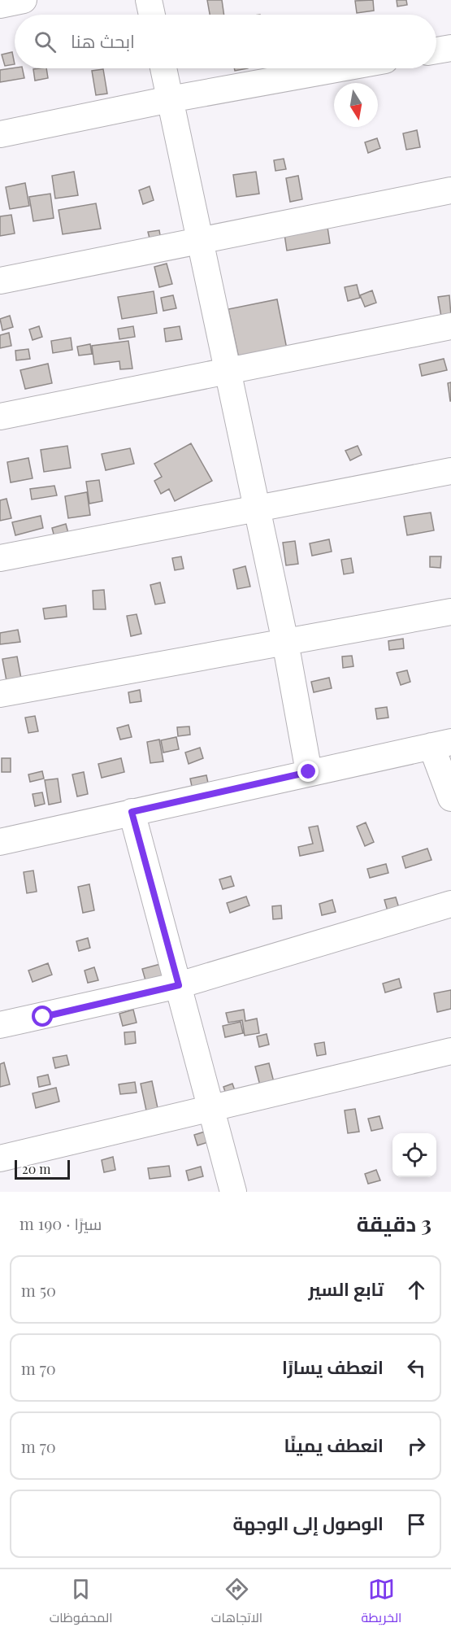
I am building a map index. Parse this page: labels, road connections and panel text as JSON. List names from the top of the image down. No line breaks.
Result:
{"scale_bar":"20 m","north":"bottom","page":{"search":"ابحث هنا","scale":"20 m","heading":["3 دقيقة","سيرًا · 190 m"],"list":[["تابع السير","50 m"],["انعطف يسارًا","70 m"],["انعطف يمينًا","70 m"],"الوصول إلى الوجهة"],"nav":["الخريطة","الاتجاهات","المحفوظات"]}}
